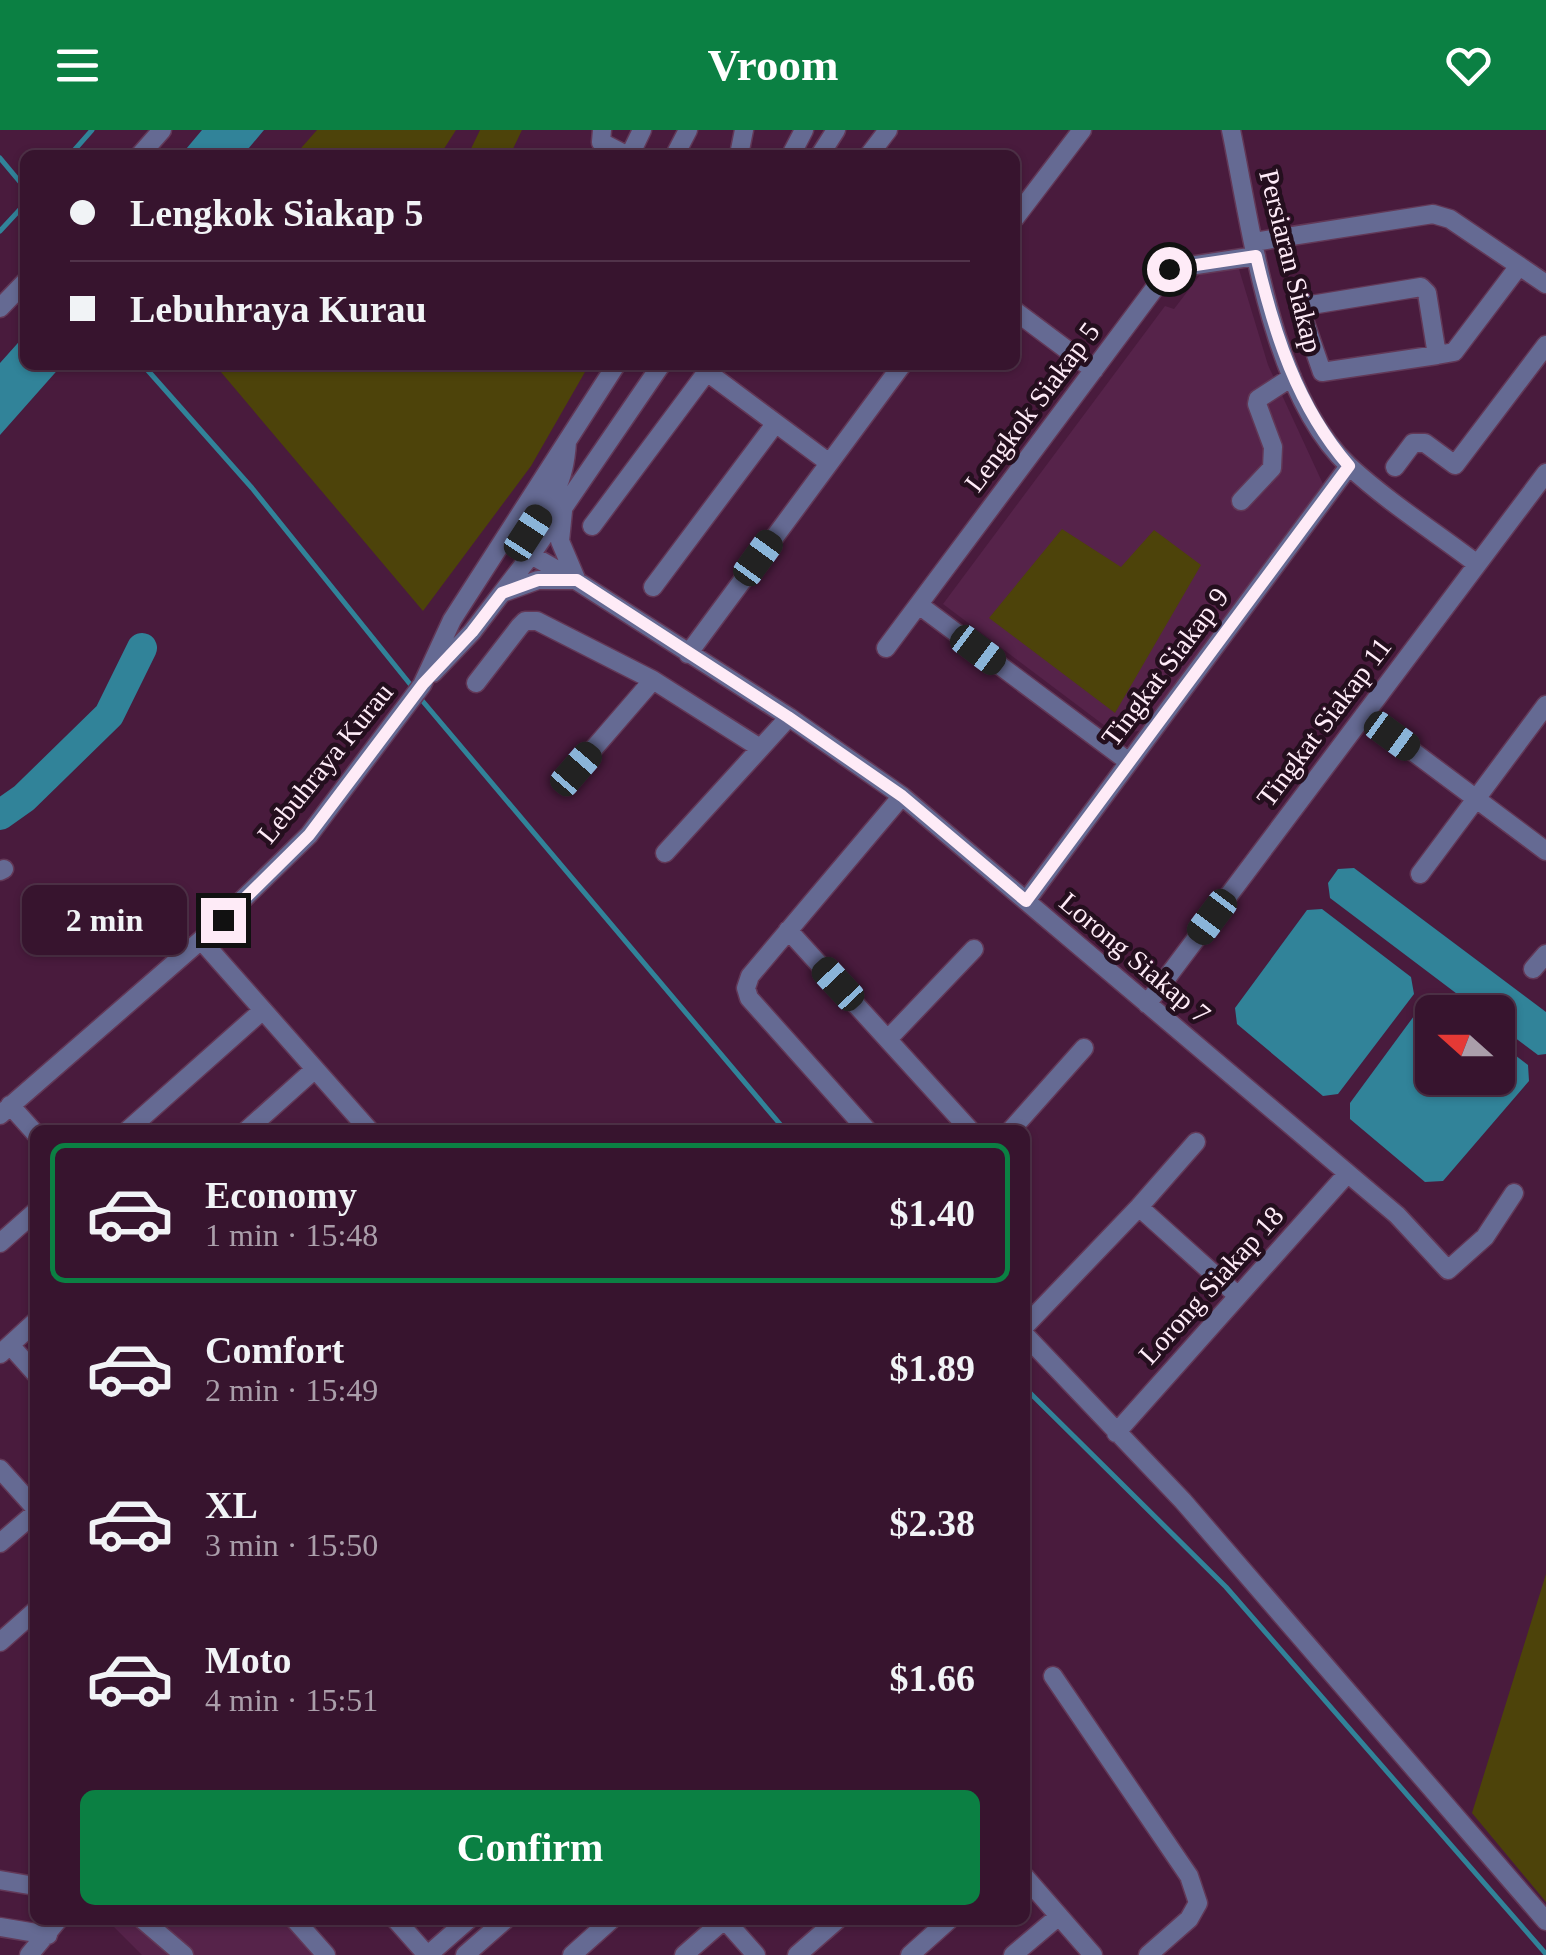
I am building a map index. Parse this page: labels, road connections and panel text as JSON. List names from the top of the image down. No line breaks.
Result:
{"streets":{"street":["Persiaran Siakap","Lengkok Siakap 5","Tingkat Siakap 9","Tingkat Siakap 11","Lebuhraya Kurau","Lorong Siakap 7","Lorong Siakap 18"]},"crossings":[["Persiaran Siakap","Lengkok Siakap 5"],["Persiaran Siakap","Tingkat Siakap 9"],["Persiaran Siakap","Tingkat Siakap 11"],["Tingkat Siakap 9","Lorong Siakap 7"],["Tingkat Siakap 11","Lorong Siakap 7"],["Lebuhraya Kurau","Lorong Siakap 7"],["Lorong Siakap 7","Lorong Siakap 18"]],"north":"left","page":{"header":"Vroom","banner":["Lengkok Siakap 5","Lebuhraya Kurau"],"bubble":"2 min","list":[{"name":"Economy","note":"1 min · 15:48","value":"$1.40"},{"name":"Comfort","note":"2 min · 15:49","value":"$1.89"},{"name":"XL","note":"3 min · 15:50","value":"$2.38"},{"name":"Moto","note":"4 min · 15:51","value":"$1.66"}],"buttons":"Confirm"}}
